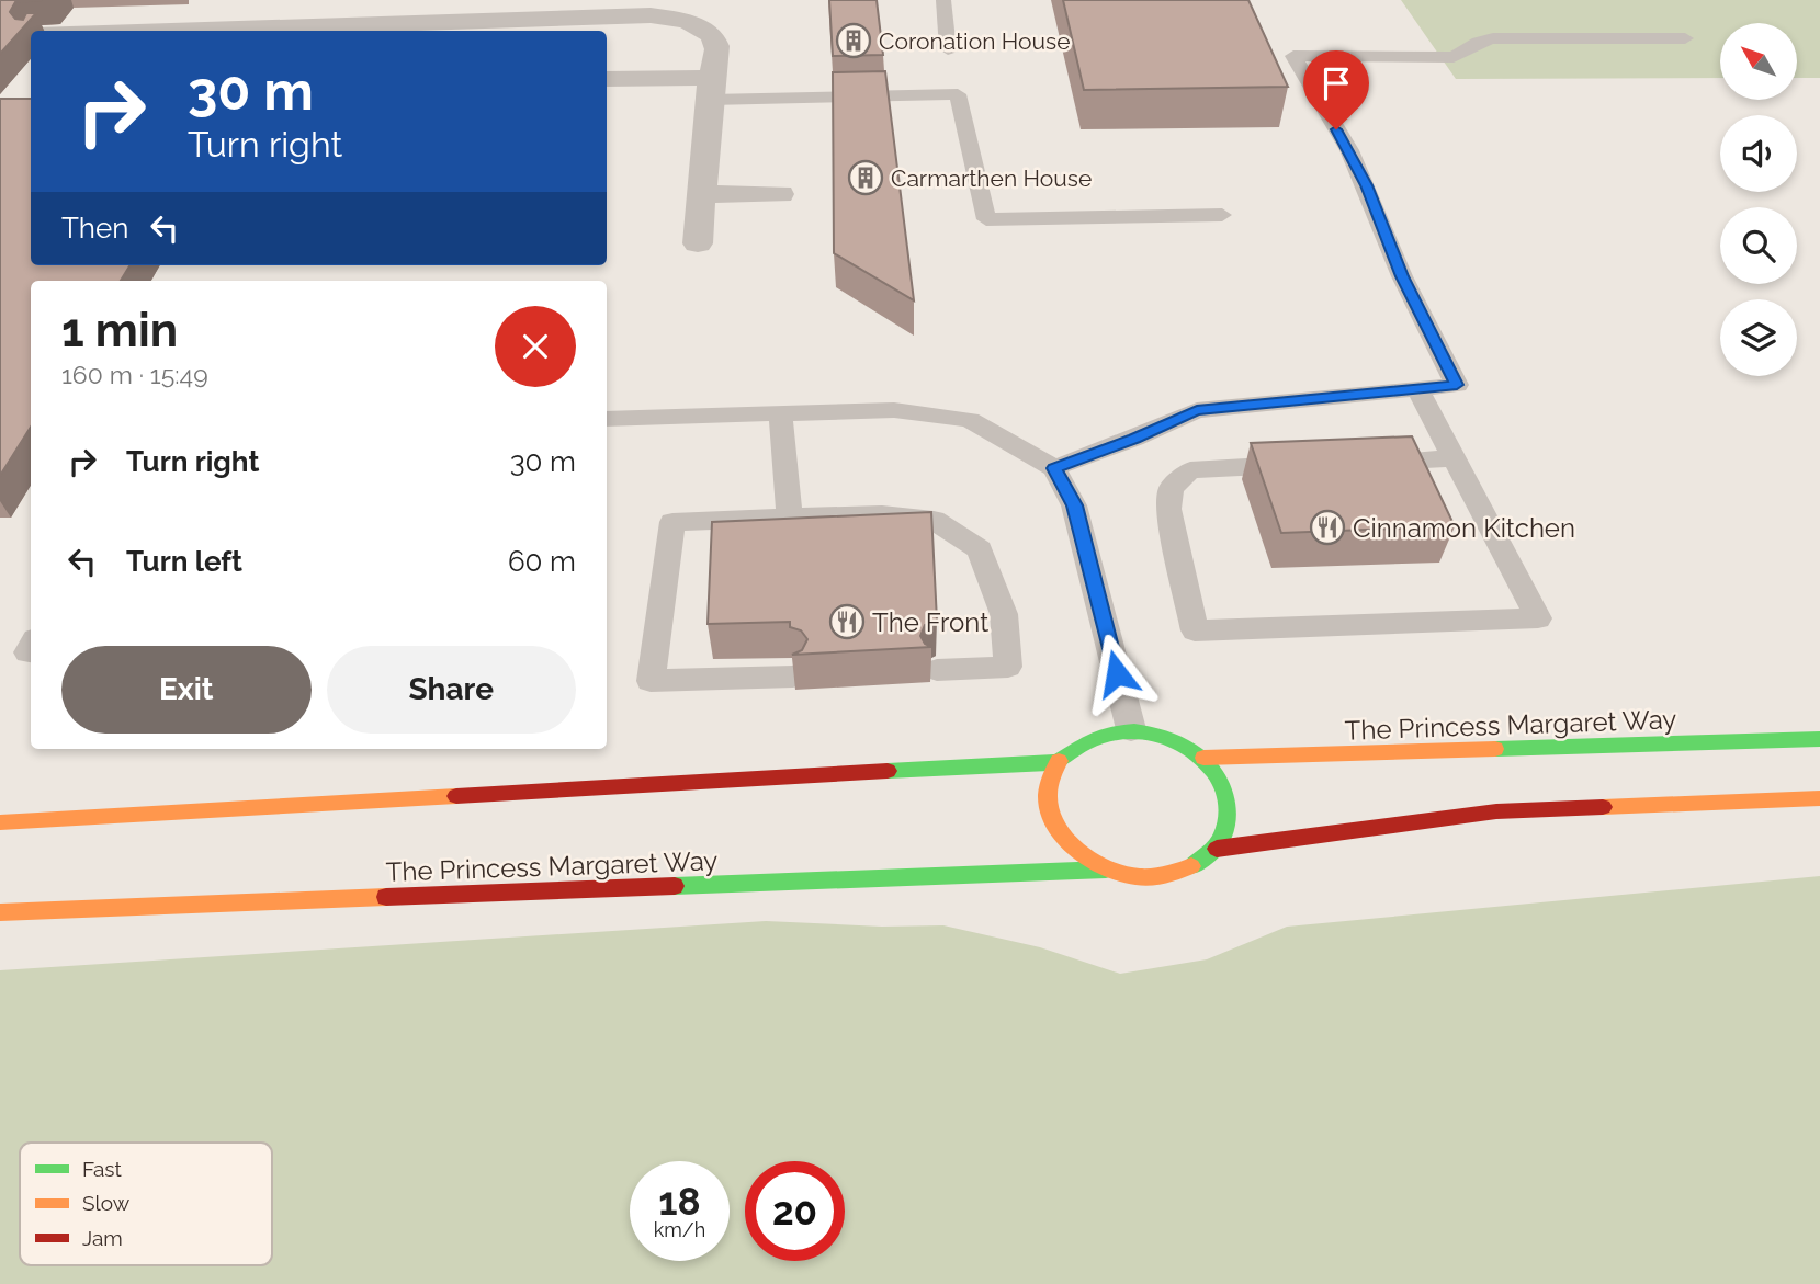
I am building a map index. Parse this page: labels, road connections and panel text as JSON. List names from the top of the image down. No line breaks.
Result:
{"streets":{"street":["The Princess Margaret Way"]},"places":{"building":["Coronation House","Carmarthen House"],"restaurant":["Cinnamon Kitchen","The Front"]},"legend":["Fast","Slow","Jam"],"north":"top left","page":{"turn":["30 m","Turn right"],"then":"Then","heading":["1 min","160 m · 15:49"],"list":[{"name":"Turn right","value":"30 m"},{"name":"Turn left","value":"60 m"}],"buttons":["Exit","Share"],"speed":"18 km/h","limit":"20"}}
